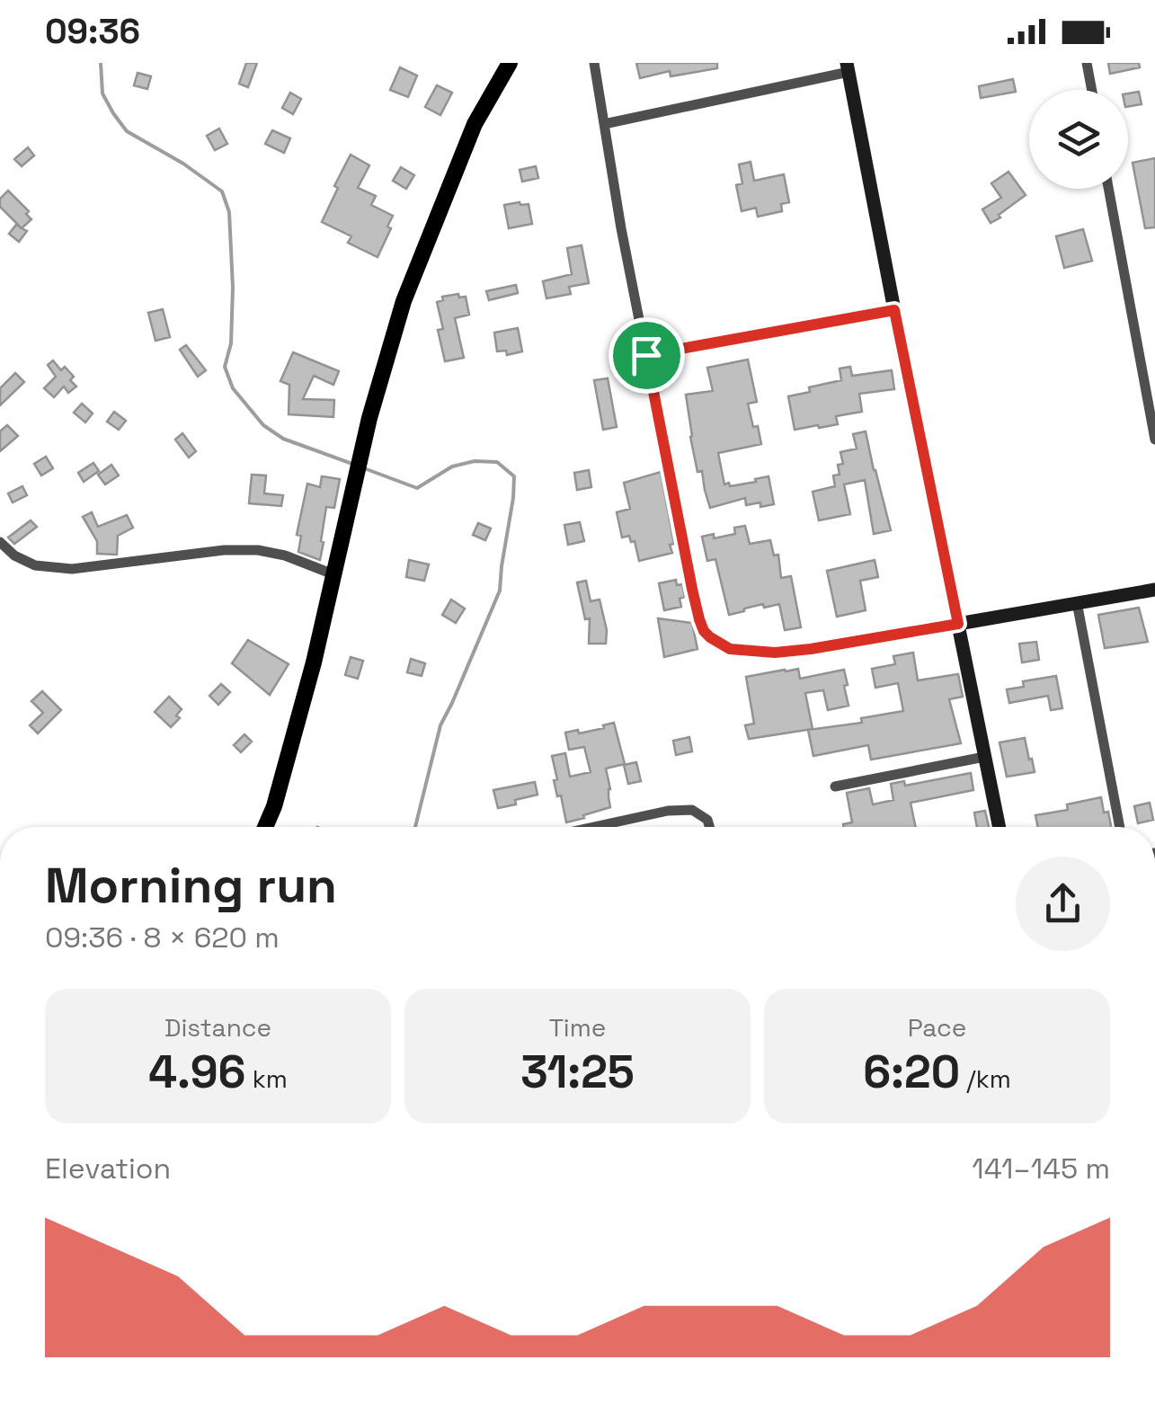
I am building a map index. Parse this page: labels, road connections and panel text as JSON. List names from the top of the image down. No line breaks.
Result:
{"page":{"status":"09:36","heading":["Morning run","09:36 · 8 × 620 m"],"stats":[["Distance","4.96 km"],["Time","31:25"],["Pace","6:20 /km"]],"chart":["Elevation","141–145 m"]}}
